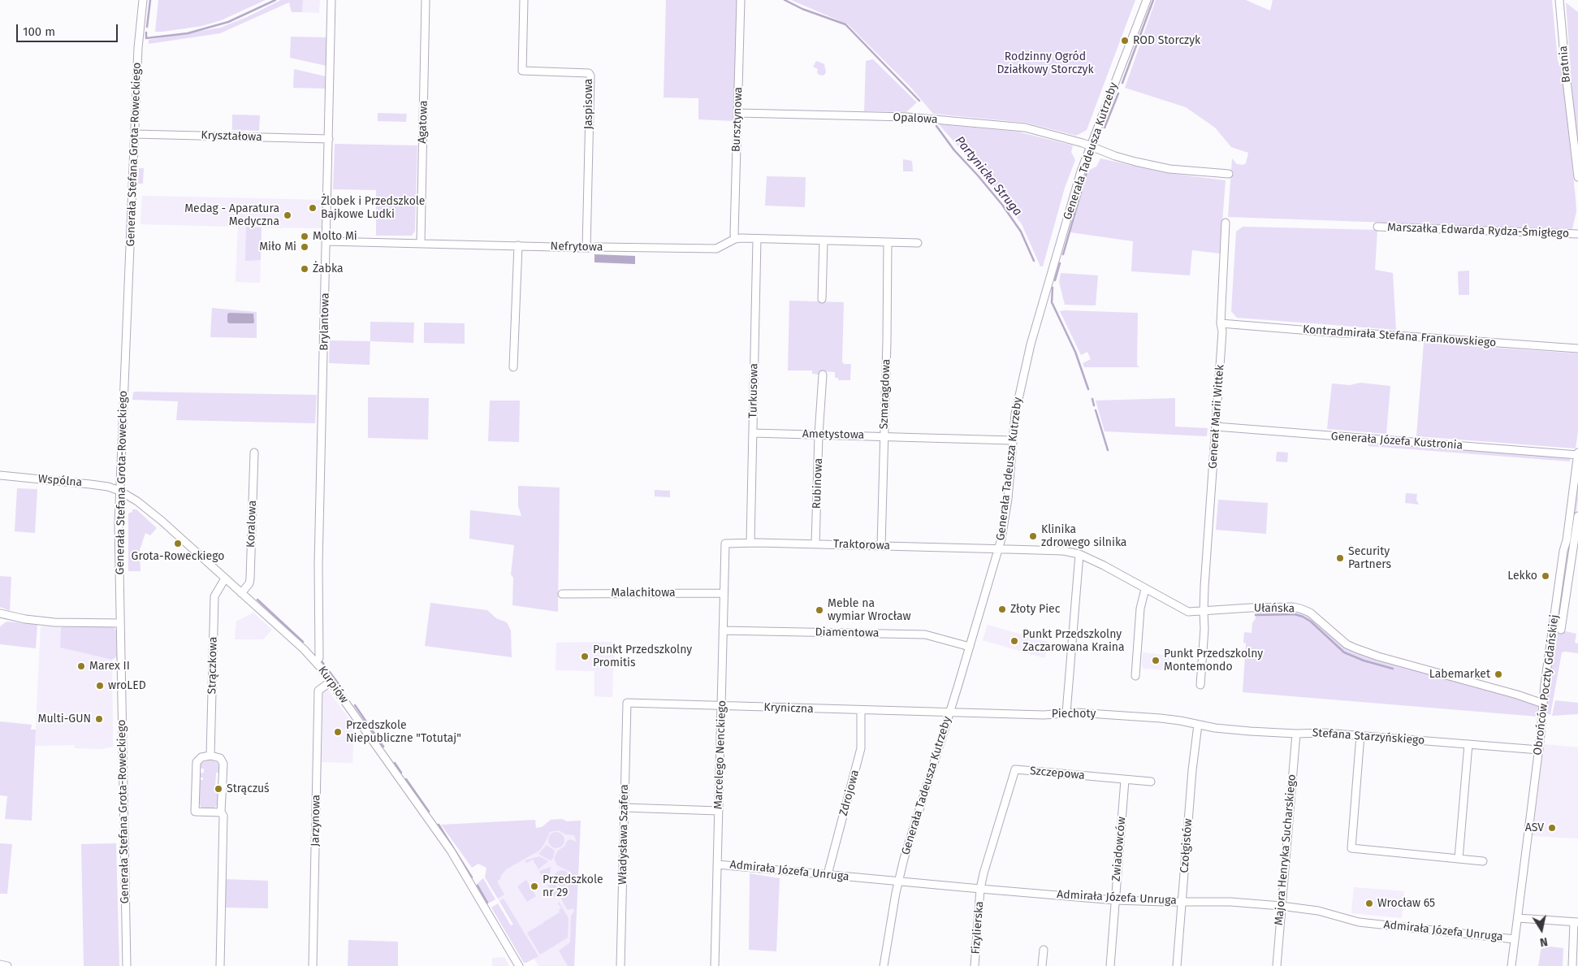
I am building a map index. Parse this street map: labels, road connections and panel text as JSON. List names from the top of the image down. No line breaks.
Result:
{"streets":{"street":["Bratnia","Jaspisowa","Opalowa","Bursztynowa","Agatowa","Kryształowa","Generała Tadeusza Kutrzeby","Generała Stefana Grota-Roweckiego","Marszałka Edwarda Rydza-Śmigłego","Nefrytowa","Brylantowa","Kontradmirała Stefana Frankowskiego","Turkusowa","Szmaragdowa","Generał Marii Wittek","Ametystowa","Generała Józefa Kustronia","Wspólna","Rubinowa","Koralowa","Traktorowa","Malachitowa","Ułańska","Diamentowa","Strączkowa","Kurpiów","Obrońców Poczty Gdańskiej","Kryniczna","Piechoty","Stefana Starzyńskiego","Marcelego Nenckiego","Szczepowa","Zdrojowa","Jarzynowa","Władysława Szafera","Czołgistów","Zwiadowców","Majora Henryka Sucharskiego","Admirała Józefa Unruga","Fizylierska"]},"crossings":[["Jaspisowa","Nefrytowa"],["Opalowa","Bursztynowa"],["Opalowa","Generała Tadeusza Kutrzeby"],["Bursztynowa","Nefrytowa"],["Agatowa","Nefrytowa"],["Kryształowa","Generała Stefana Grota-Roweckiego"],["Kryształowa","Brylantowa"],["Generała Tadeusza Kutrzeby","Ametystowa"],["Generała Tadeusza Kutrzeby","Traktorowa"],["Generała Tadeusza Kutrzeby","Ułańska"],["Generała Tadeusza Kutrzeby","Diamentowa"],["Generała Tadeusza Kutrzeby","Kryniczna"],["Generała Tadeusza Kutrzeby","Piechoty"],["Generała Tadeusza Kutrzeby","Admirała Józefa Unruga"],["Generała Stefana Grota-Roweckiego","Wspólna"],["Generała Stefana Grota-Roweckiego","Kurpiów"],["Nefrytowa","Brylantowa"],["Nefrytowa","Turkusowa"],["Nefrytowa","Szmaragdowa"],["Brylantowa","Kurpiów"],["Kontradmirała Stefana Frankowskiego","Generał Marii Wittek"],["Turkusowa","Ametystowa"],["Turkusowa","Traktorowa"],["Szmaragdowa","Ametystowa"],["Szmaragdowa","Traktorowa"],["Generał Marii Wittek","Generała Józefa Kustronia"],["Generał Marii Wittek","Ułańska"],["Ametystowa","Rubinowa"],["Generała Józefa Kustronia","Obrońców Poczty Gdańskiej"],["Wspólna","Kurpiów"],["Rubinowa","Traktorowa"],["Koralowa","Kurpiów"],["Traktorowa","Ułańska"],["Traktorowa","Marcelego Nenckiego"],["Malachitowa","Marcelego Nenckiego"],["Ułańska","Obrońców Poczty Gdańskiej"],["Diamentowa","Marcelego Nenckiego"],["Strączkowa","Kurpiów"],["Kurpiów","Jarzynowa"],["Obrońców Poczty Gdańskiej","Stefana Starzyńskiego"],["Obrońców Poczty Gdańskiej","Admirała Józefa Unruga"],["Kryniczna","Piechoty"],["Kryniczna","Marcelego Nenckiego"],["Kryniczna","Zdrojowa"],["Kryniczna","Władysława Szafera"],["Piechoty","Stefana Starzyńskiego"],["Piechoty","Czołgistów"],["Stefana Starzyńskiego","Czołgistów"],["Stefana Starzyńskiego","Majora Henryka Sucharskiego"],["Marcelego Nenckiego","Admirała Józefa Unruga"],["Szczepowa","Zwiadowców"],["Szczepowa","Admirała Józefa Unruga"],["Szczepowa","Fizylierska"],["Zdrojowa","Admirała Józefa Unruga"],["Czołgistów","Admirała Józefa Unruga"],["Zwiadowców","Admirała Józefa Unruga"],["Majora Henryka Sucharskiego","Admirała Józefa Unruga"],["Admirała Józefa Unruga","Fizylierska"]],"water":["Partynicka Struga"],"parks":["Rodzinny Ogród Działkowy Storczyk"],"places":["ROD Storczyk","Żlobek i Przedszkole Bajkowe Ludki","Medag - Aparatura Medyczna","Molto Mi","Miło Mi","Żabka","Klinika zdrowego silnika","Grota-Roweckiego","Security Partners","Lekko","Złoty Piec","Meble na wymiar Wrocław","Punkt Przedszkolny Zaczarowana Kraina","Punkt Przedszkolny Promitis","Punkt Przedszkolny Montemondo","Marex II","Labemarket","wroLED","Multi-GUN","Przedszkole Niepubliczne \"Totutaj\"","Strączuś","ASV","Przedszkole nr 29","Wrocław 65"],"scale_bar":"100 m","north":"bottom"}
